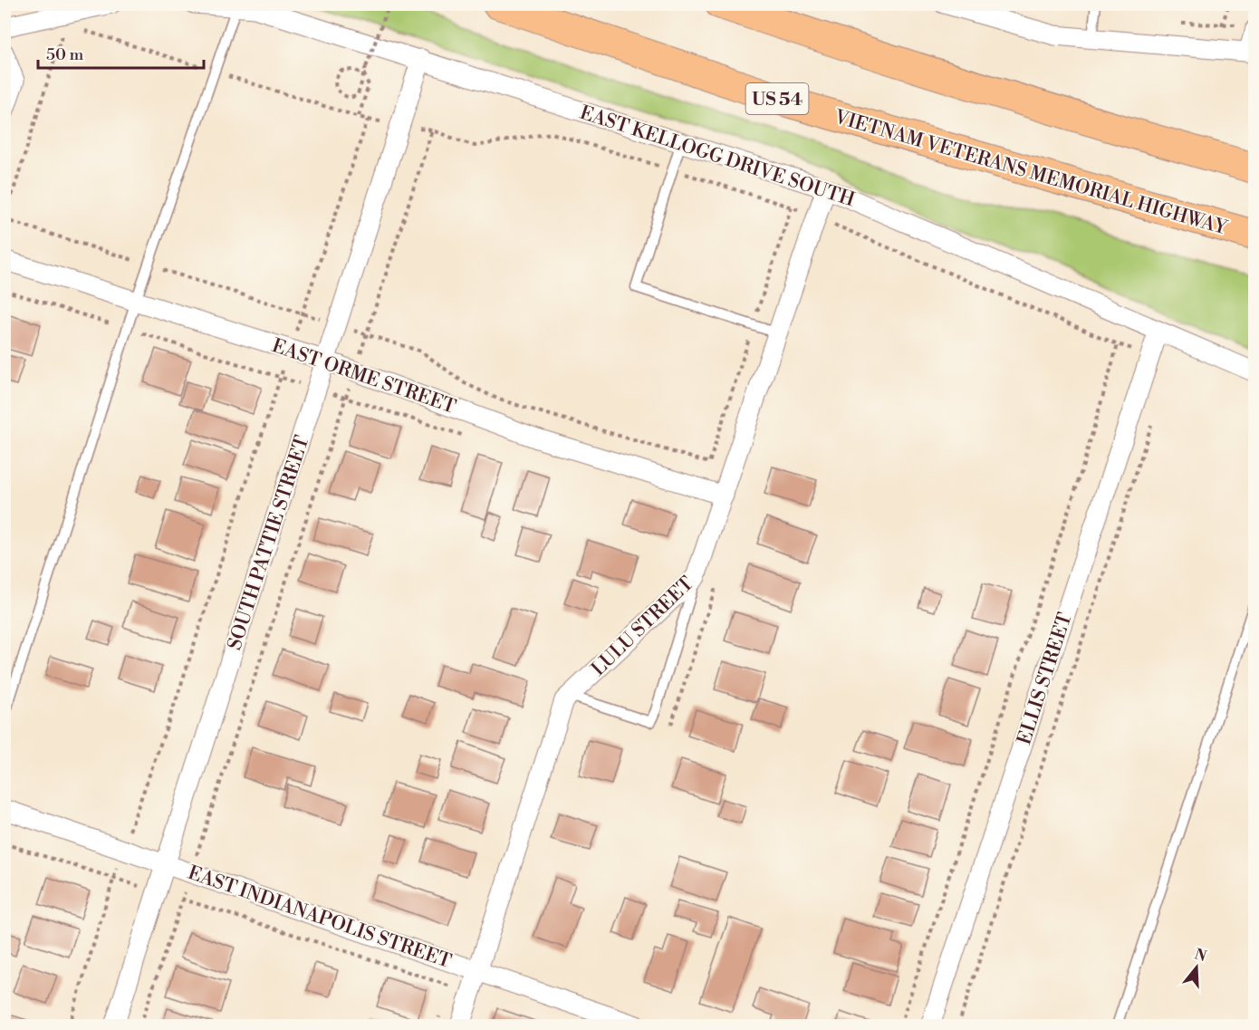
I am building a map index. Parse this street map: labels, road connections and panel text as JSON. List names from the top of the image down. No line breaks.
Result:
{"streets":{"highway":["US 54","VIETNAM VETERANS MEMORIAL HIGHWAY"],"street":["EAST KELLOGG DRIVE SOUTH","EAST ORME STREET","SOUTH PATTIE STREET","LULU STREET","ELLIS STREET","EAST INDIANAPOLIS STREET"]},"crossings":[["EAST KELLOGG DRIVE SOUTH","SOUTH PATTIE STREET"],["EAST KELLOGG DRIVE SOUTH","LULU STREET"],["EAST KELLOGG DRIVE SOUTH","ELLIS STREET"],["EAST ORME STREET","SOUTH PATTIE STREET"],["EAST ORME STREET","LULU STREET"],["SOUTH PATTIE STREET","EAST INDIANAPOLIS STREET"],["LULU STREET","EAST INDIANAPOLIS STREET"]],"scale_bar":"50 m","north":"top"}
